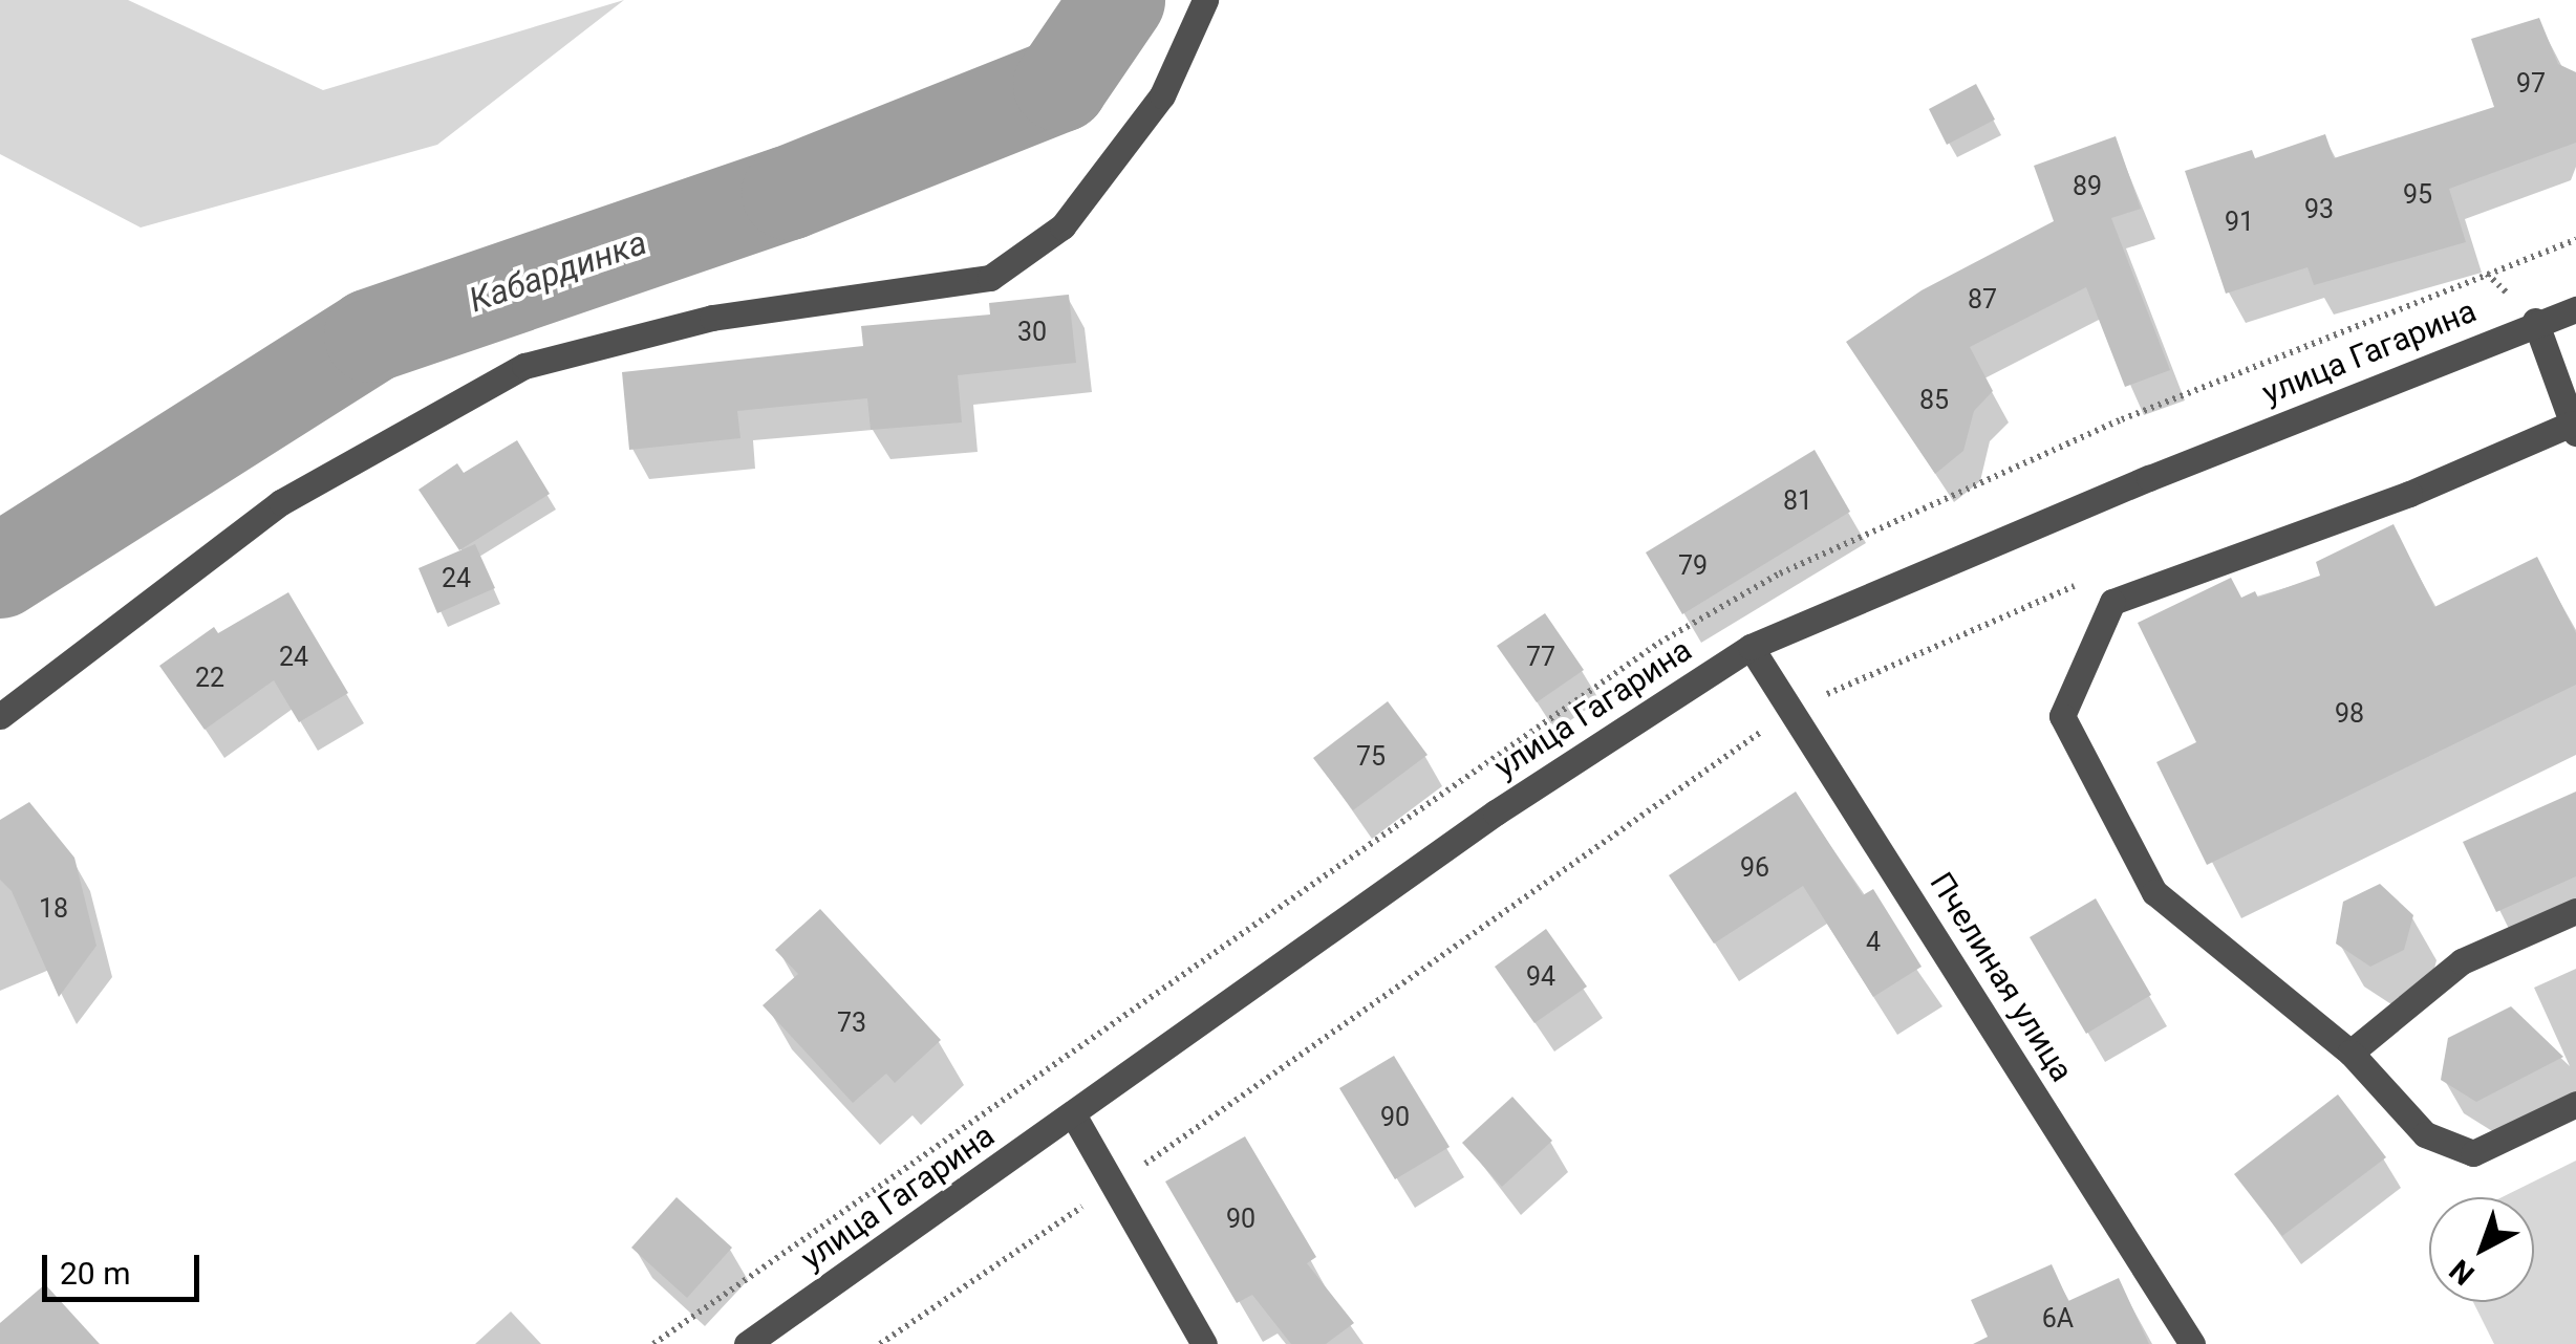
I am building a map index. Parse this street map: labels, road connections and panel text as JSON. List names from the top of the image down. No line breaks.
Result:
{"streets":{"street":["улица Гагарина","Пчелиная улица"]},"crossings":[["улица Гагарина","Пчелиная улица"]],"water":["Кабардинка"],"house_numbers":["97","89","95","93","91","87","30","85","81","79","24","24","77","22","98","75","96","18","4","94","73","90","90","6А"],"scale_bar":"20 m","north":"bottom left"}
